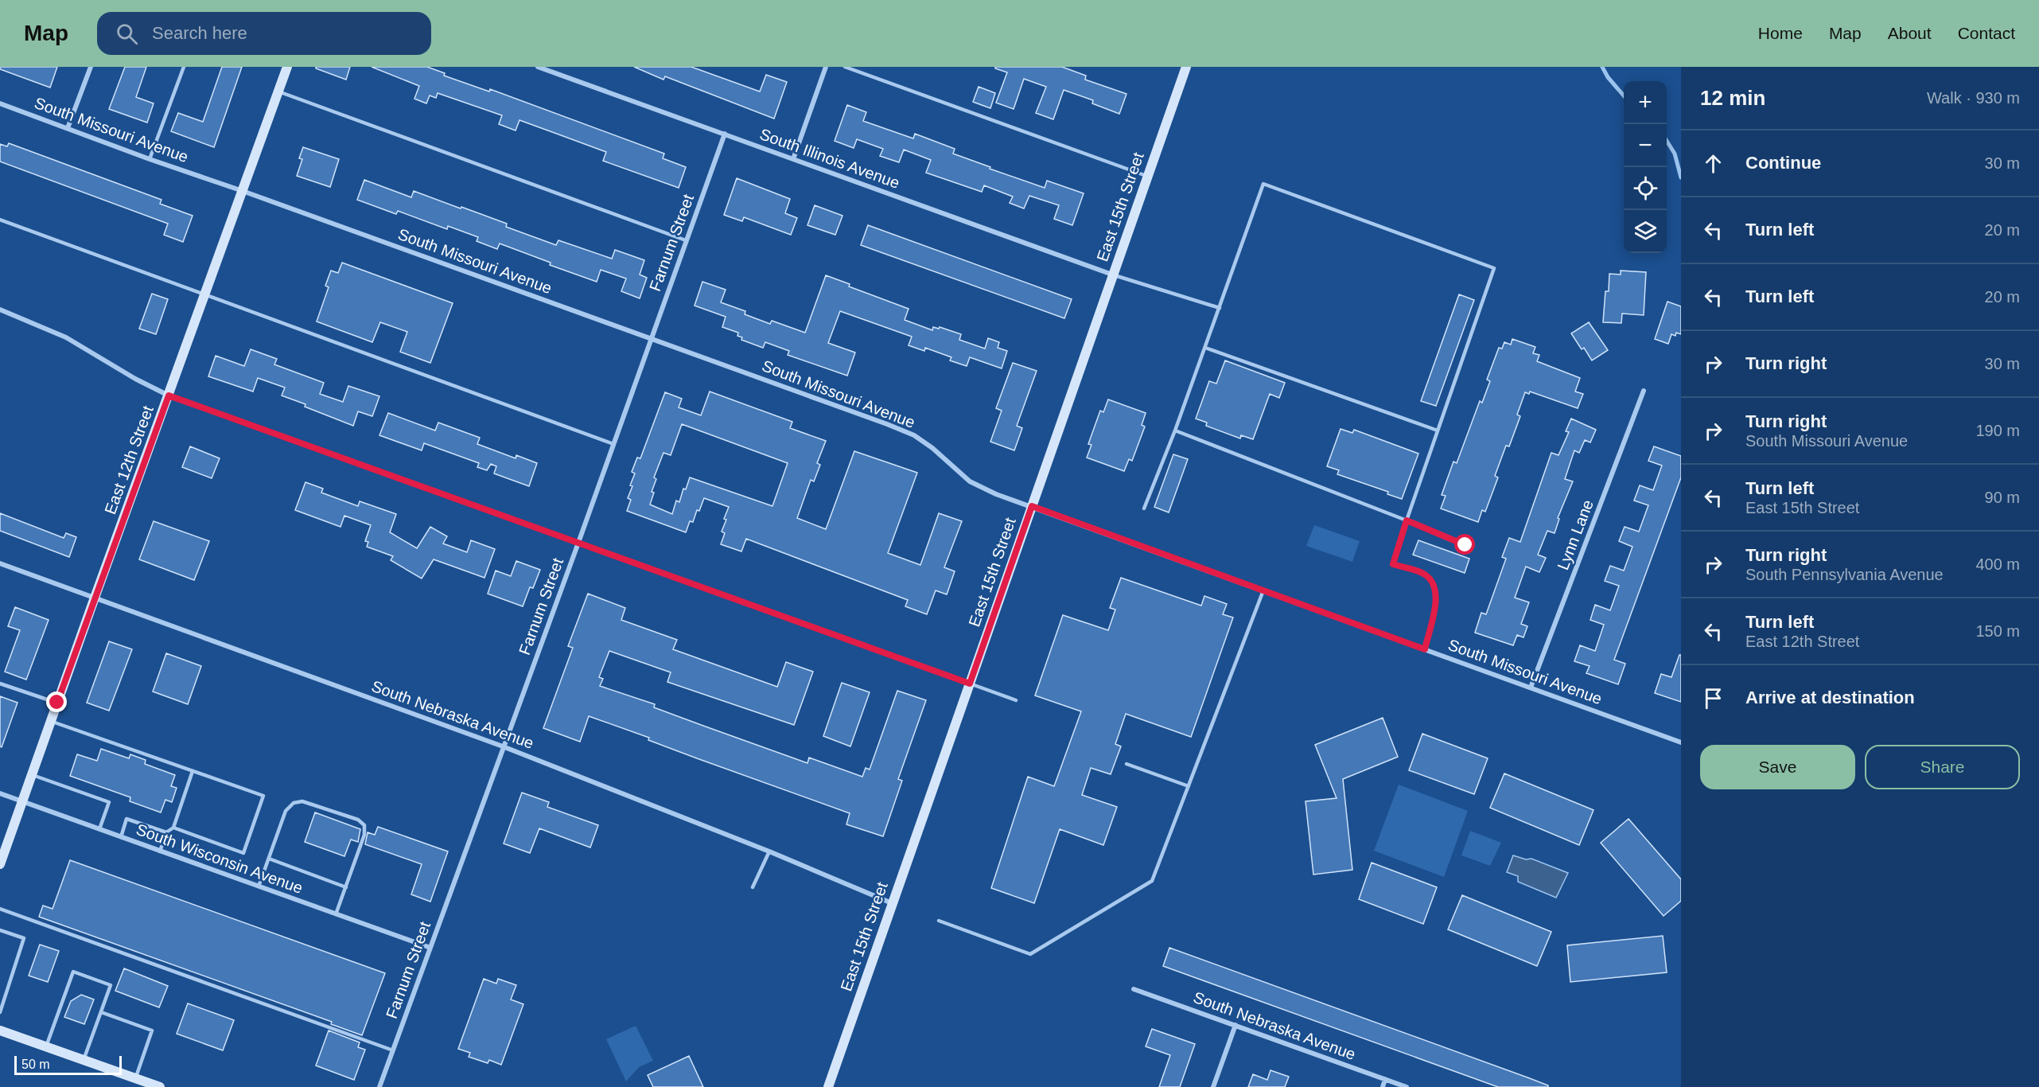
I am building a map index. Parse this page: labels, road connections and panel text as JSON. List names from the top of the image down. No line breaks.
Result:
{"streets":{"main road":["East 15th Street","East 12th Street"],"street":["South Missouri Avenue","South Illinois Avenue","Farnum Street","Lynn Lane","South Nebraska Avenue","South Wisconsin Avenue"]},"crossings":[["South Missouri Avenue","East 15th Street"],["South Missouri Avenue","Farnum Street"],["South Missouri Avenue","East 12th Street"],["South Missouri Avenue","Lynn Lane"],["South Illinois Avenue","East 15th Street"],["South Illinois Avenue","Farnum Street"],["East 15th Street","South Nebraska Avenue"],["Farnum Street","South Nebraska Avenue"],["Farnum Street","South Wisconsin Avenue"],["East 12th Street","South Nebraska Avenue"],["East 12th Street","South Wisconsin Avenue"]],"scale_bar":"50 m","page":{"header":"Map","search":"Search here","nav":["Home","Map","About","Contact"],"heading":["12 min","Walk · 930 m"],"map_buttons":["+","−"],"list":[["Continue","30 m"],["Turn left","20 m"],["Turn left","20 m"],["Turn right","30 m"],["Turn right","South Missouri Avenue","190 m"],["Turn left","East 15th Street","90 m"],["Turn right","South Pennsylvania Avenue","400 m"],["Turn left","East 12th Street","150 m"],"Arrive at destination"],"buttons":["Save","Share"],"scale":"50 m"}}
